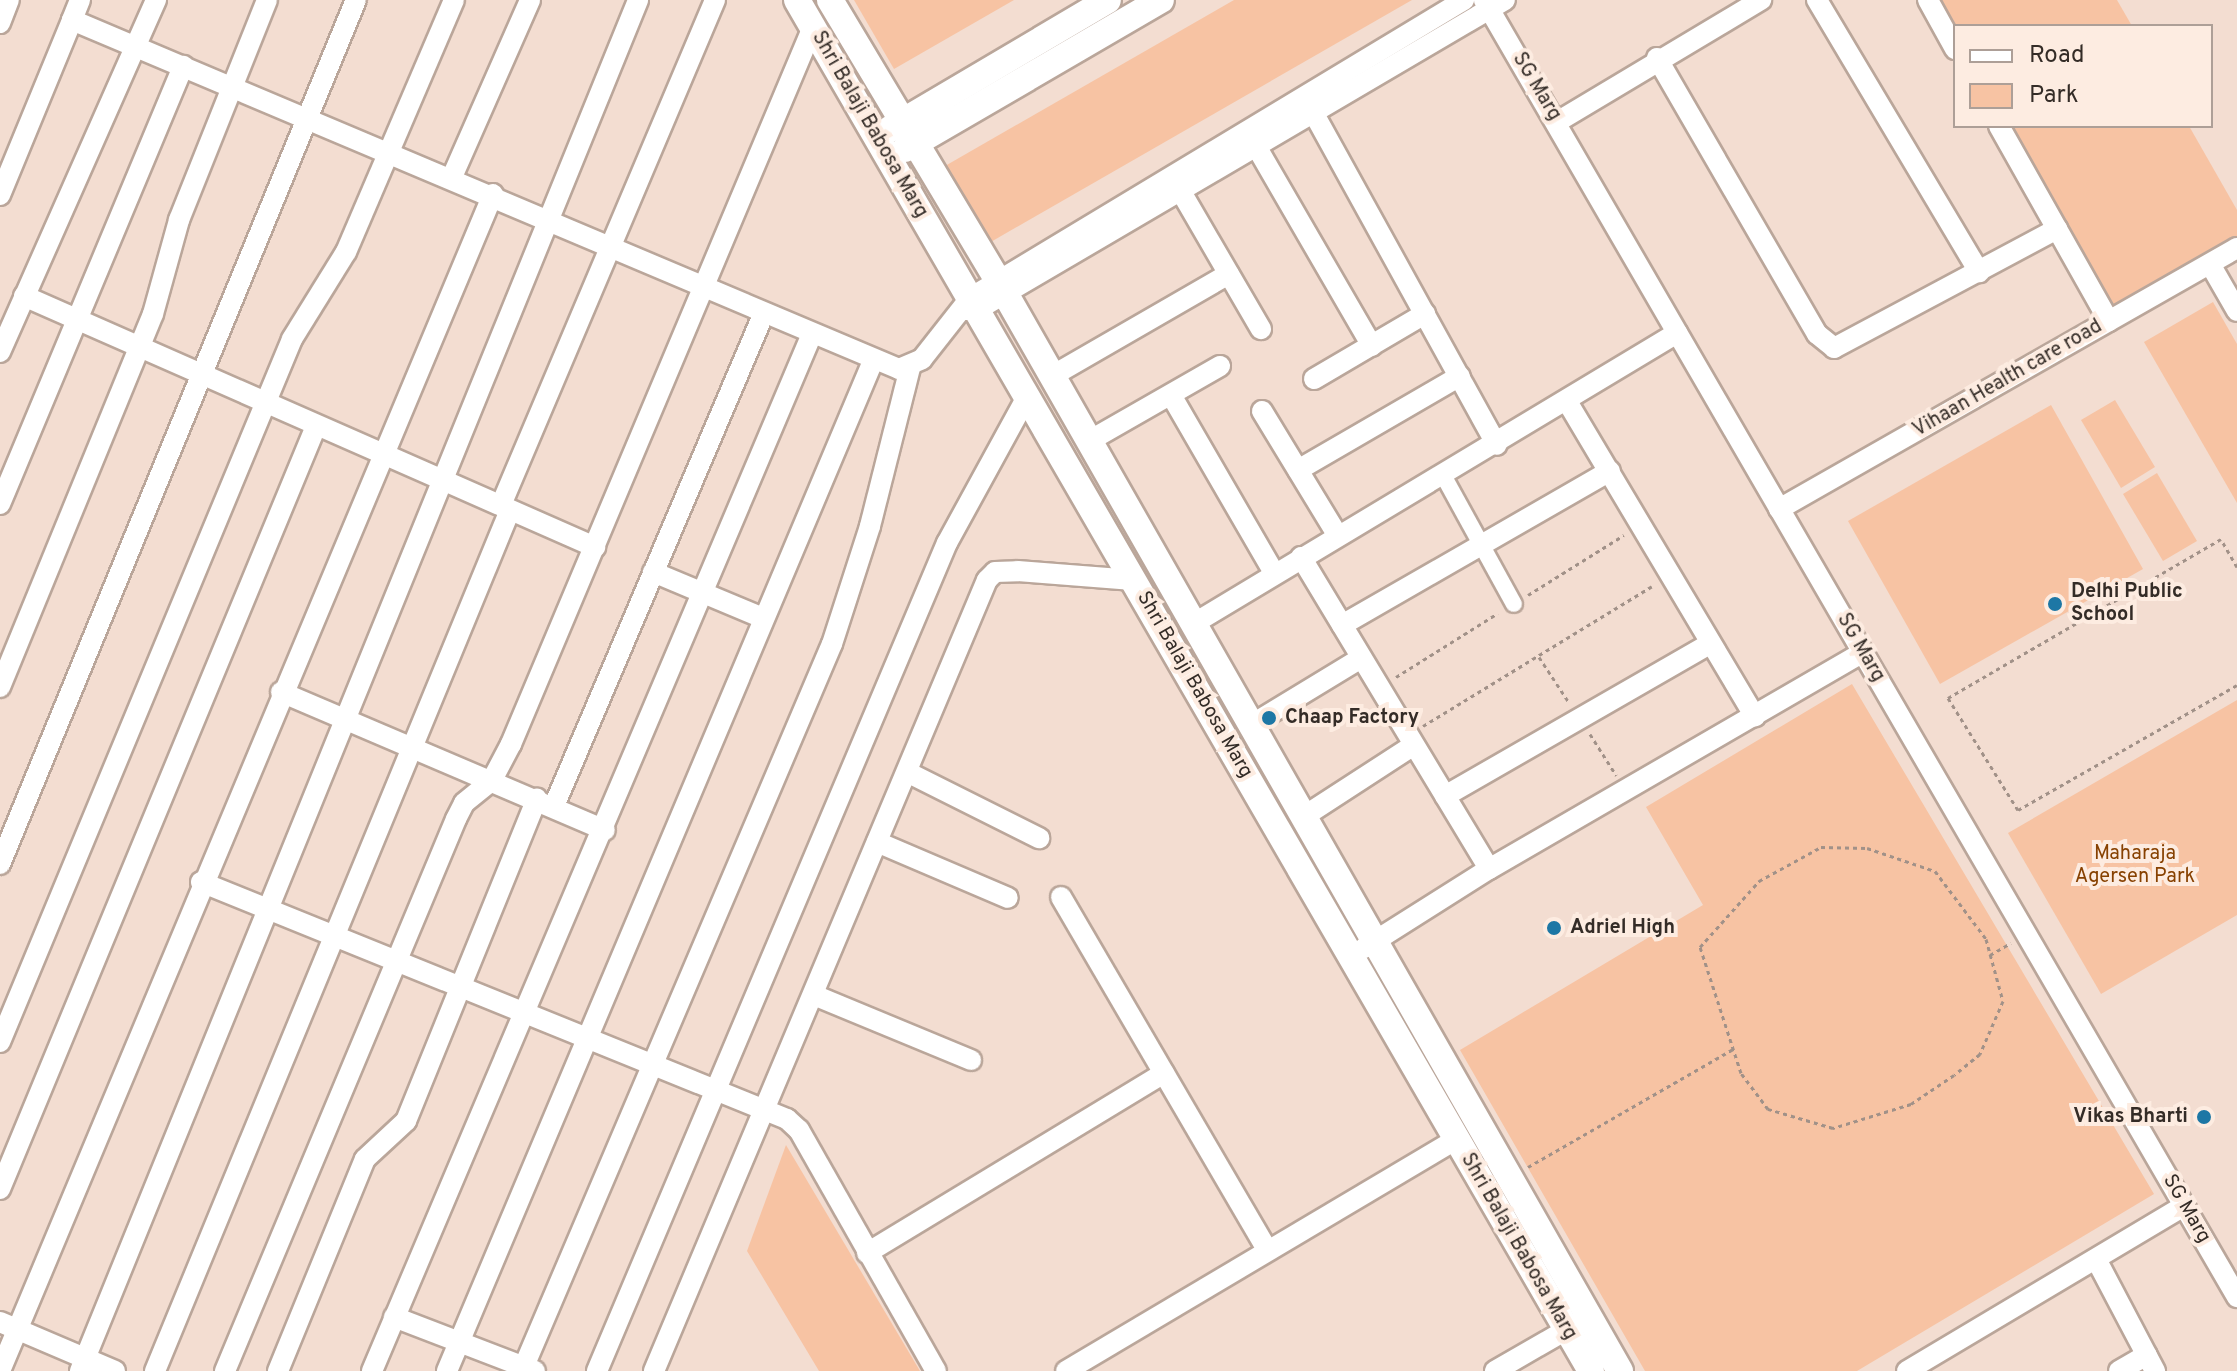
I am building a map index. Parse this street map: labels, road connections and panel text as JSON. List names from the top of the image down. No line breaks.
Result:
{"streets":{"street":["SG Marg","Shri Balaji Babosa Marg","Vihaan Health care road"]},"crossings":[["SG Marg","Vihaan Health care road"]],"parks":["Maharaja Agersen Park"],"places":["Delhi Public School","Chaap Factory","Adriel High","Vikas Bharti"],"legend":["Road","Park"]}
